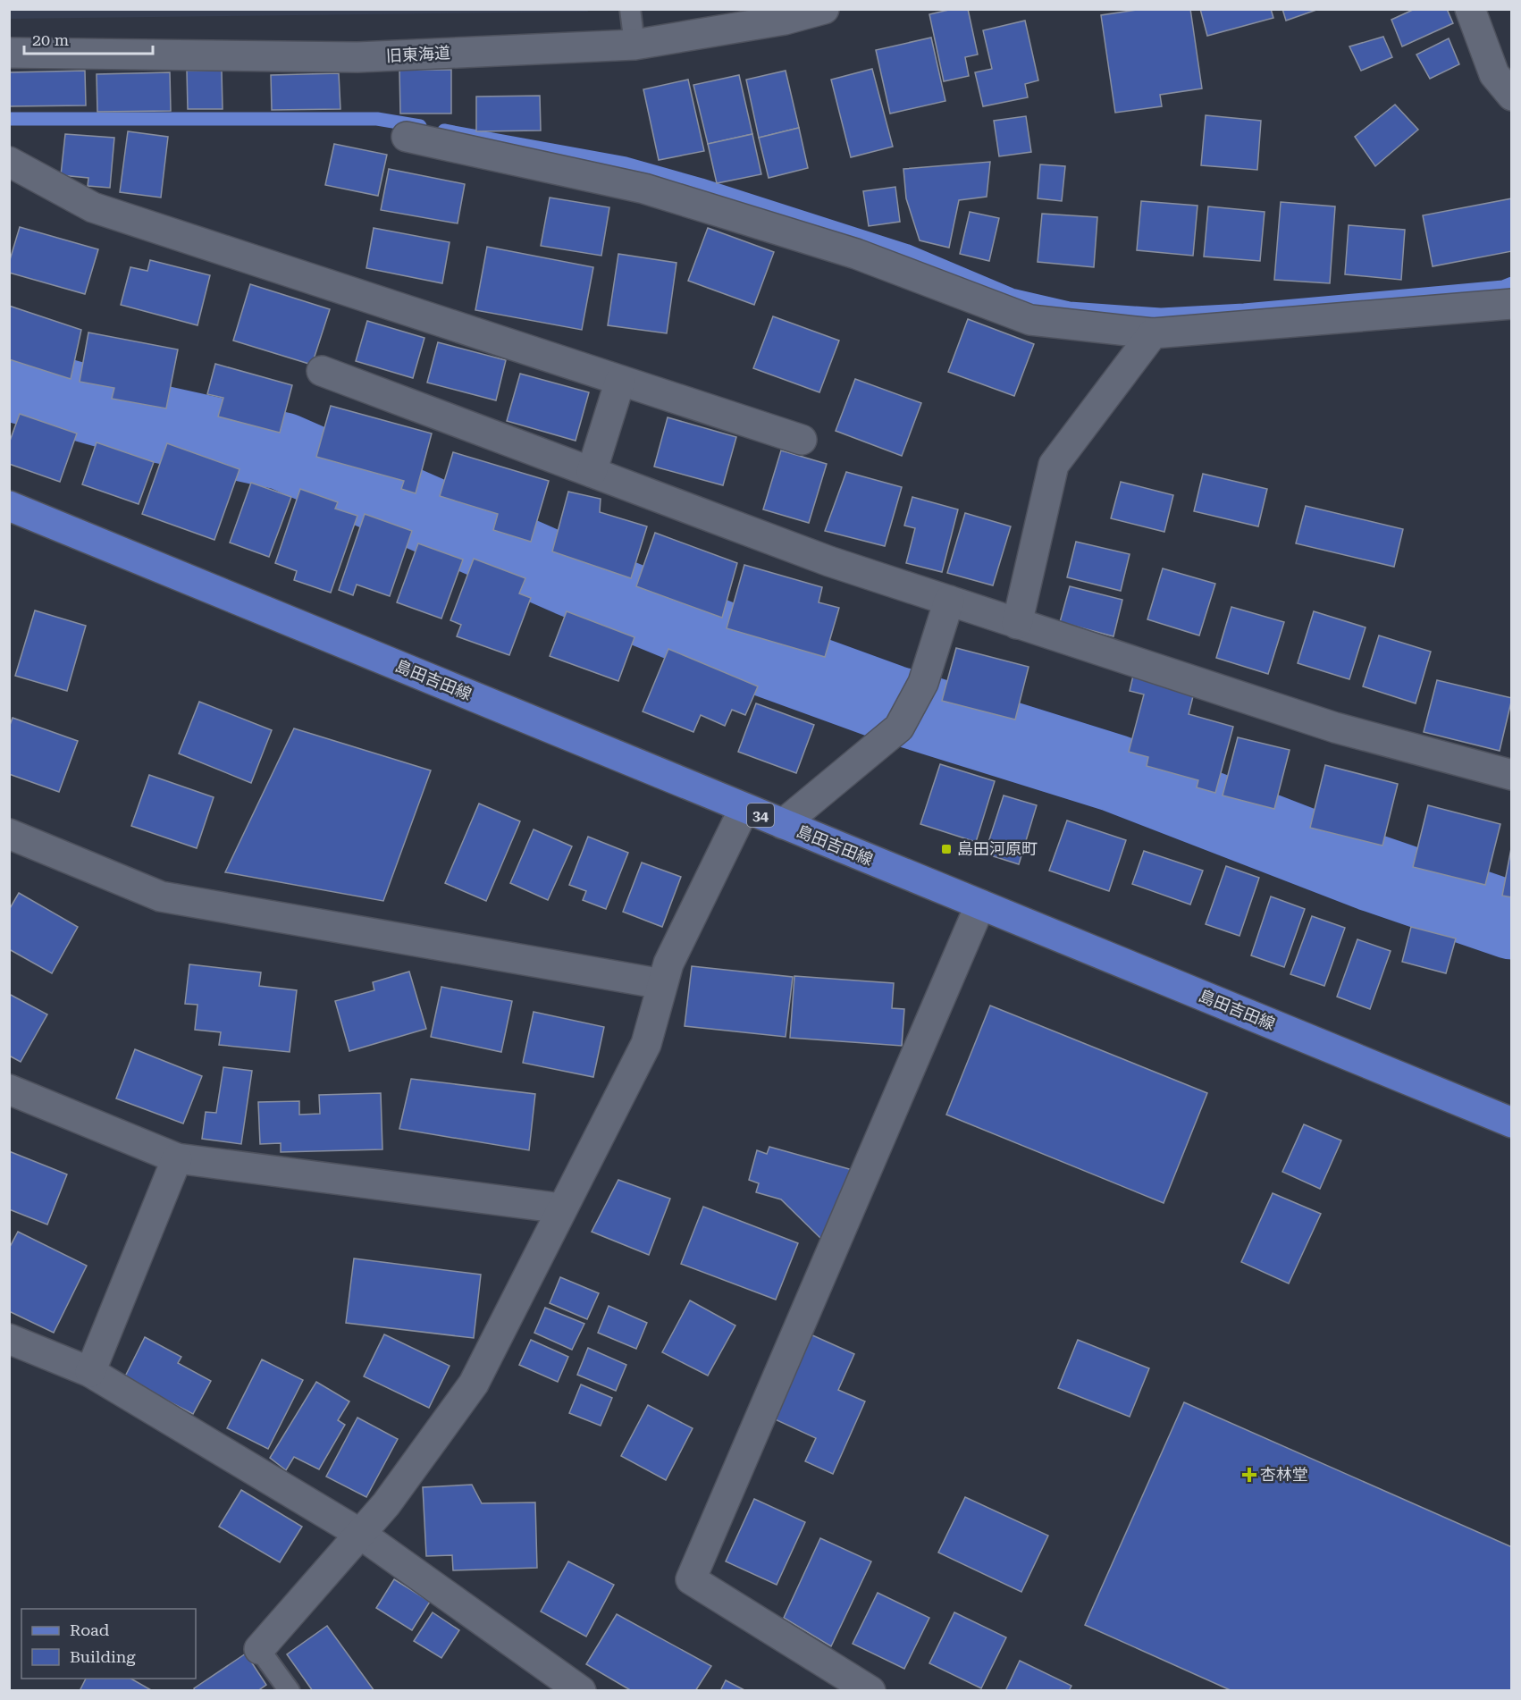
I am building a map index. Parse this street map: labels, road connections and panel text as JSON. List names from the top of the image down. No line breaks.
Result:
{"streets":{"main road":["島田吉田線","34"],"street":["旧東海道"]},"places":{"transit":["島田河原町"],"health":["杏林堂"]},"legend":["Road","Building"],"scale_bar":"20 m"}
